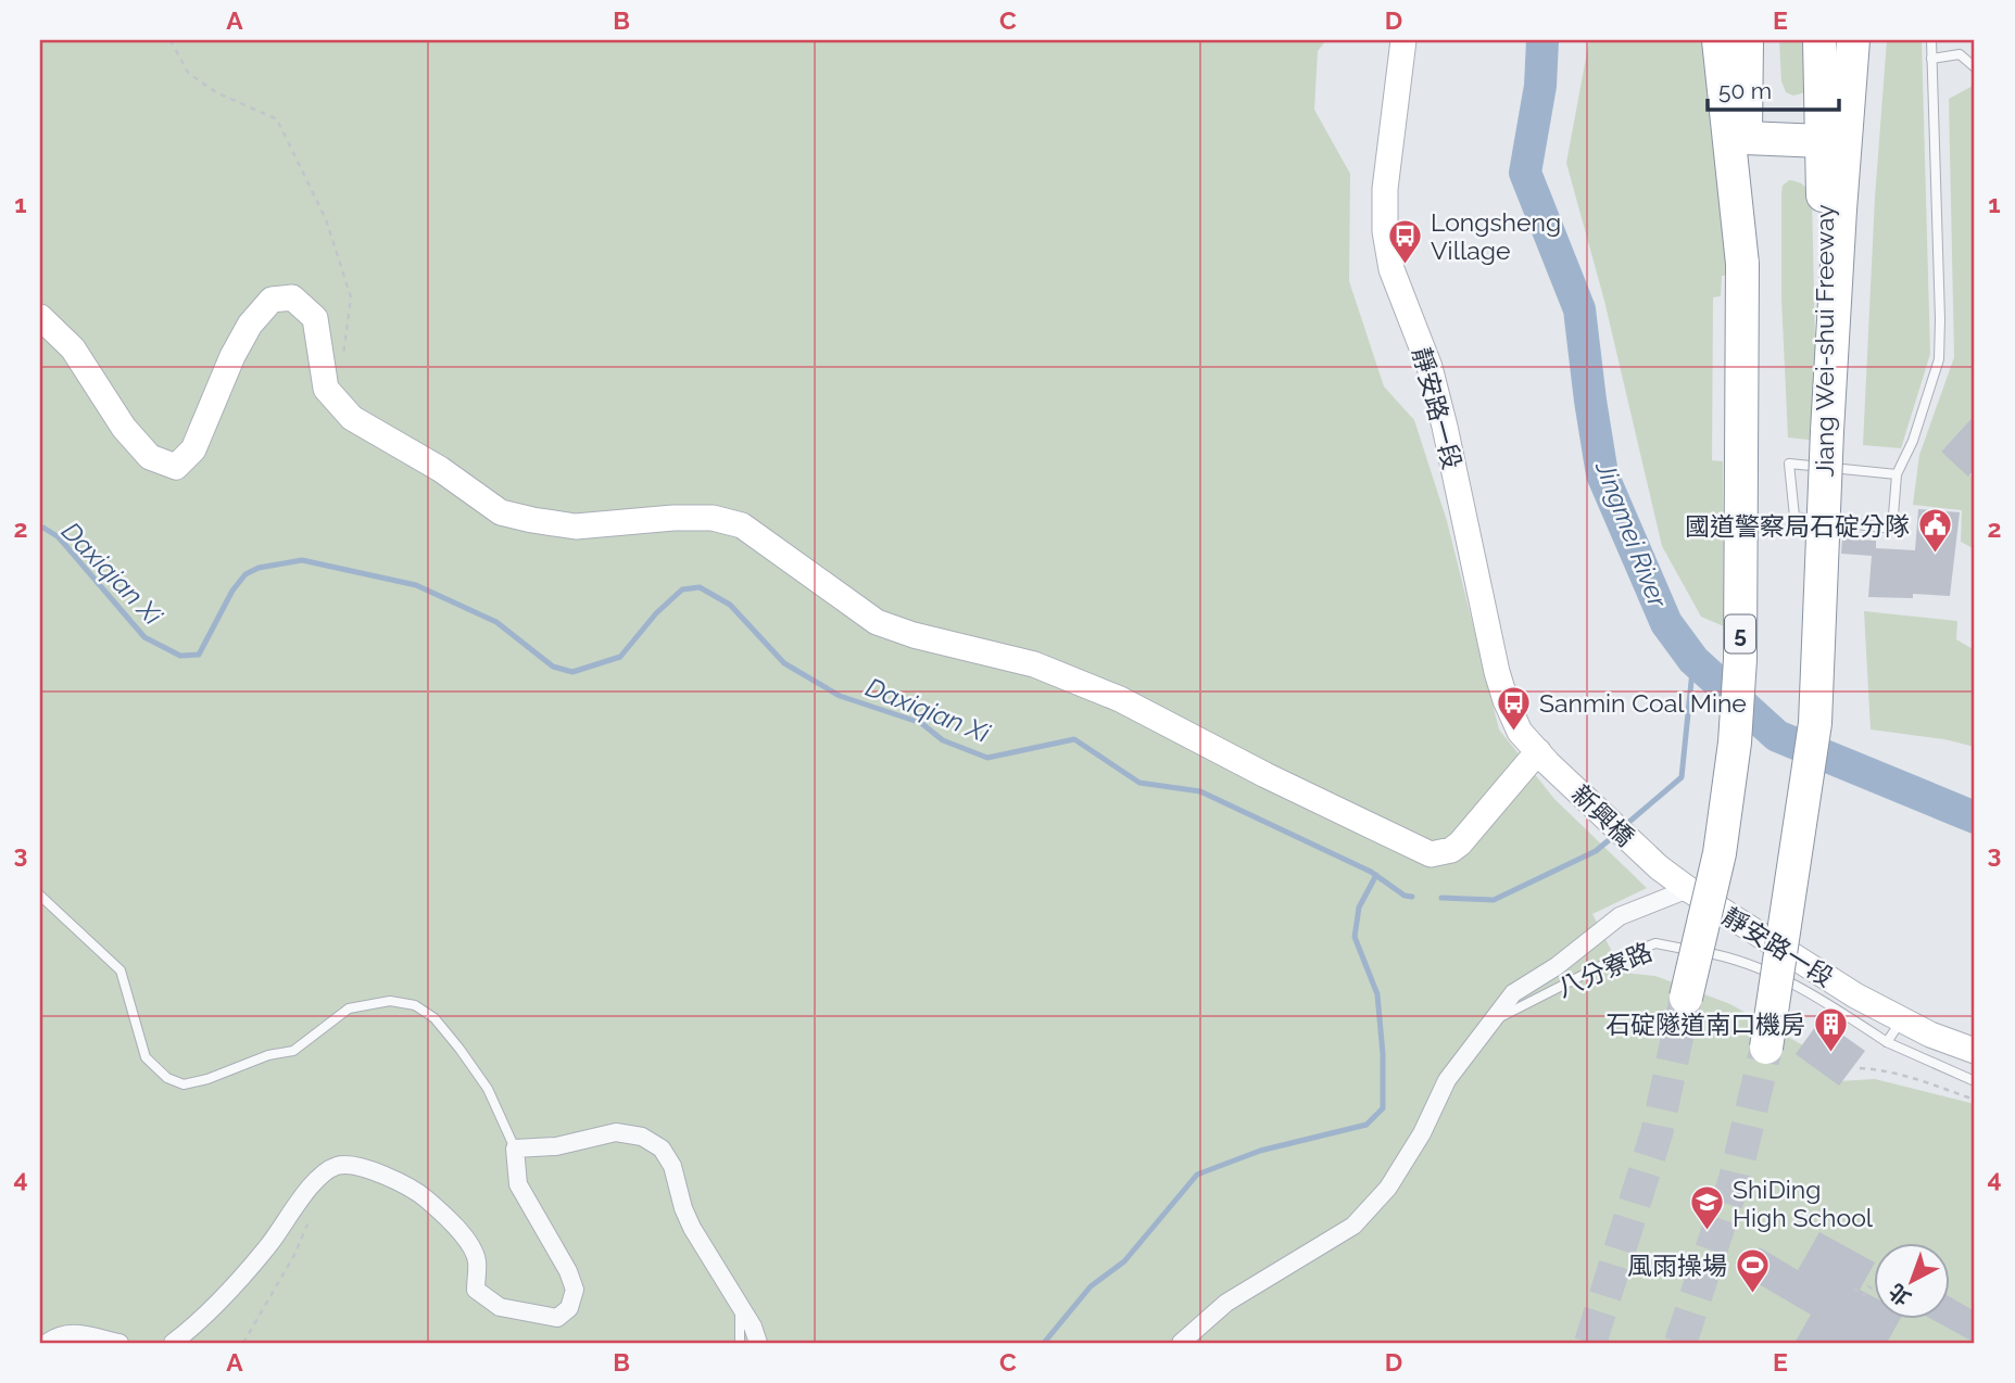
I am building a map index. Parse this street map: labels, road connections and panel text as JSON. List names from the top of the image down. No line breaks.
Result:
{"streets":{"highway":["Jiang Wei-shui Freeway","5"],"street":["靜安路一段","新興橋"],"lane":["八分寮路"]},"crossings":[["靜安路一段","新興橋"]],"water":["Jingmei River","Daxiqian Xi"],"places":{"bus stop":["Longsheng Village","Sanmin Coal Mine"],"public building":["國道警察局石碇分隊"],"building":["石碇隧道南口機房"],"school or university":["ShiDing High School"],"sports":["風雨操場"]},"scale_bar":"50 m","north":"bottom left","grid":{"columns":["A","B","C","D","E"],"rows":["1","2","3","4"]}}
